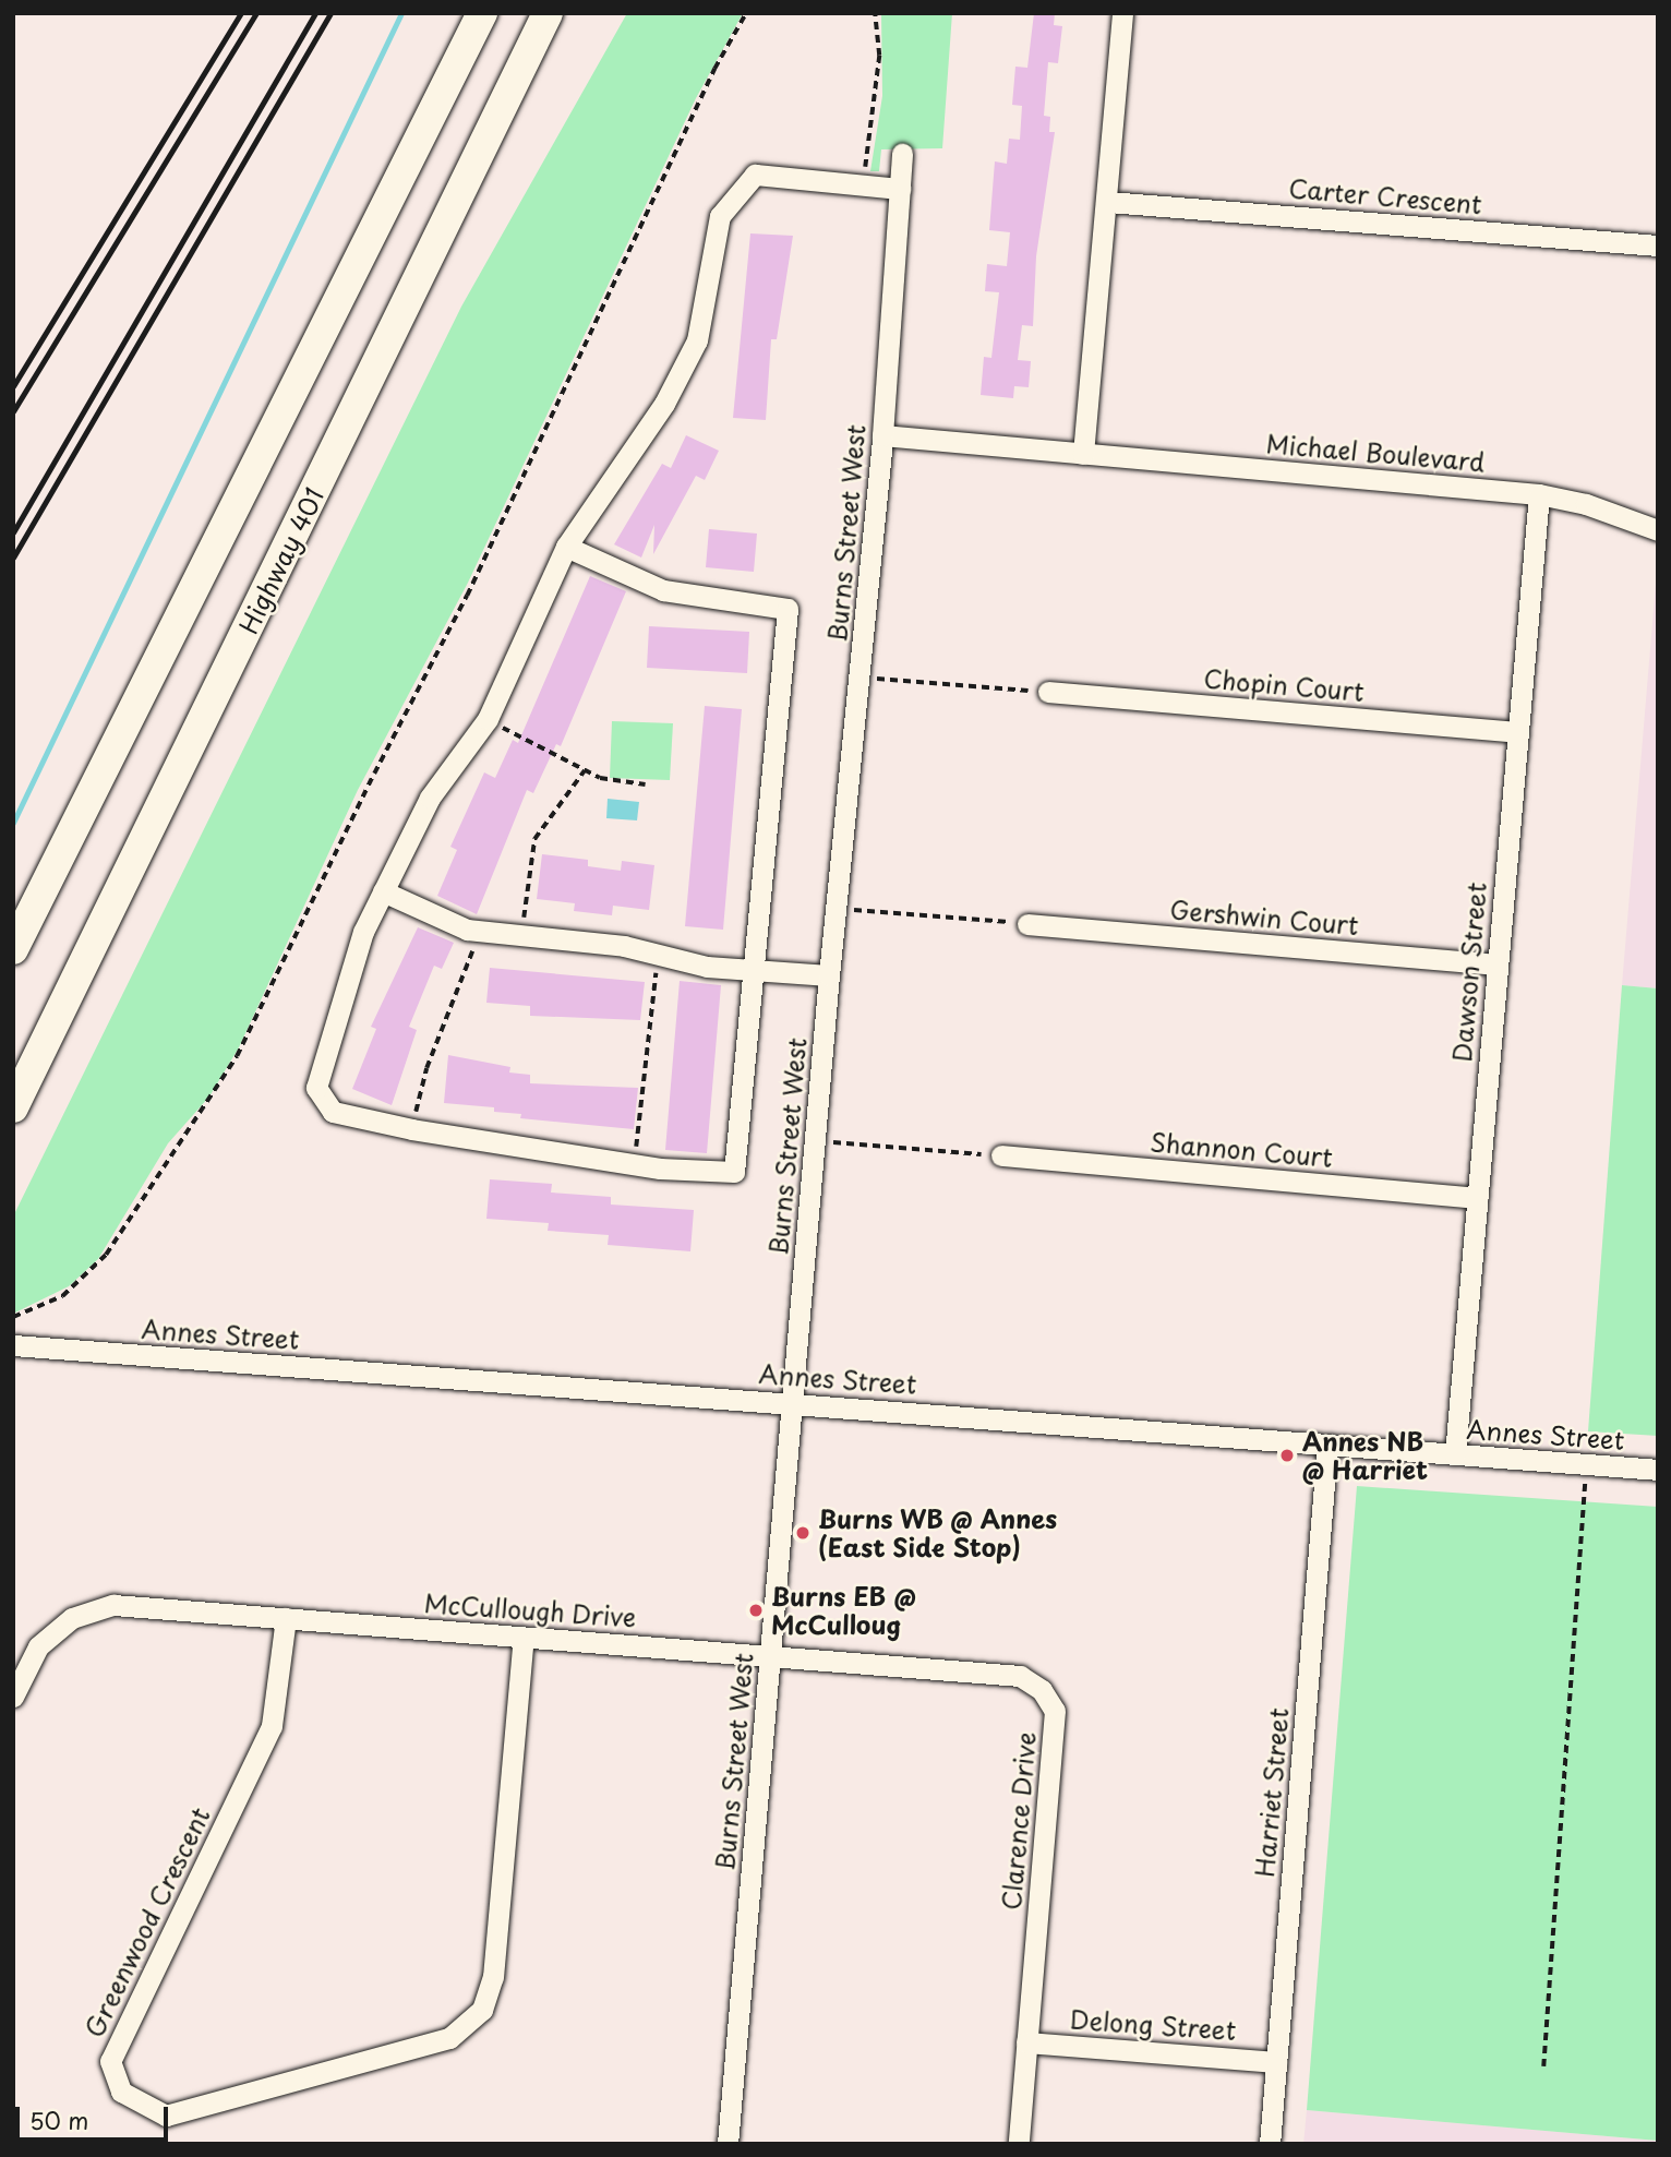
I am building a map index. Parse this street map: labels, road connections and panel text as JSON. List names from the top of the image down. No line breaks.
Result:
{"streets":{"highway":["Highway 401"],"street":["Carter Crescent","Michael Boulevard","Burns Street West","Chopin Court","Gershwin Court","Dawson Street","Shannon Court","Annes Street","McCullough Drive","Harriet Street","Clarence Drive","Greenwood Crescent","Delong Street"]},"crossings":[["Michael Boulevard","Burns Street West"],["Michael Boulevard","Dawson Street"],["Burns Street West","Annes Street"],["Burns Street West","McCullough Drive"],["Burns Street West","Clarence Drive"],["Chopin Court","Dawson Street"],["Gershwin Court","Dawson Street"],["Dawson Street","Shannon Court"],["Dawson Street","Annes Street"],["Annes Street","Harriet Street"],["McCullough Drive","Clarence Drive"],["McCullough Drive","Greenwood Crescent"],["Harriet Street","Delong Street"],["Clarence Drive","Delong Street"]],"places":["Annes NB @ Harriet","Burns WB @ Annes (East Side Stop)","Burns EB @ McCulloug"],"scale_bar":"50 m"}
